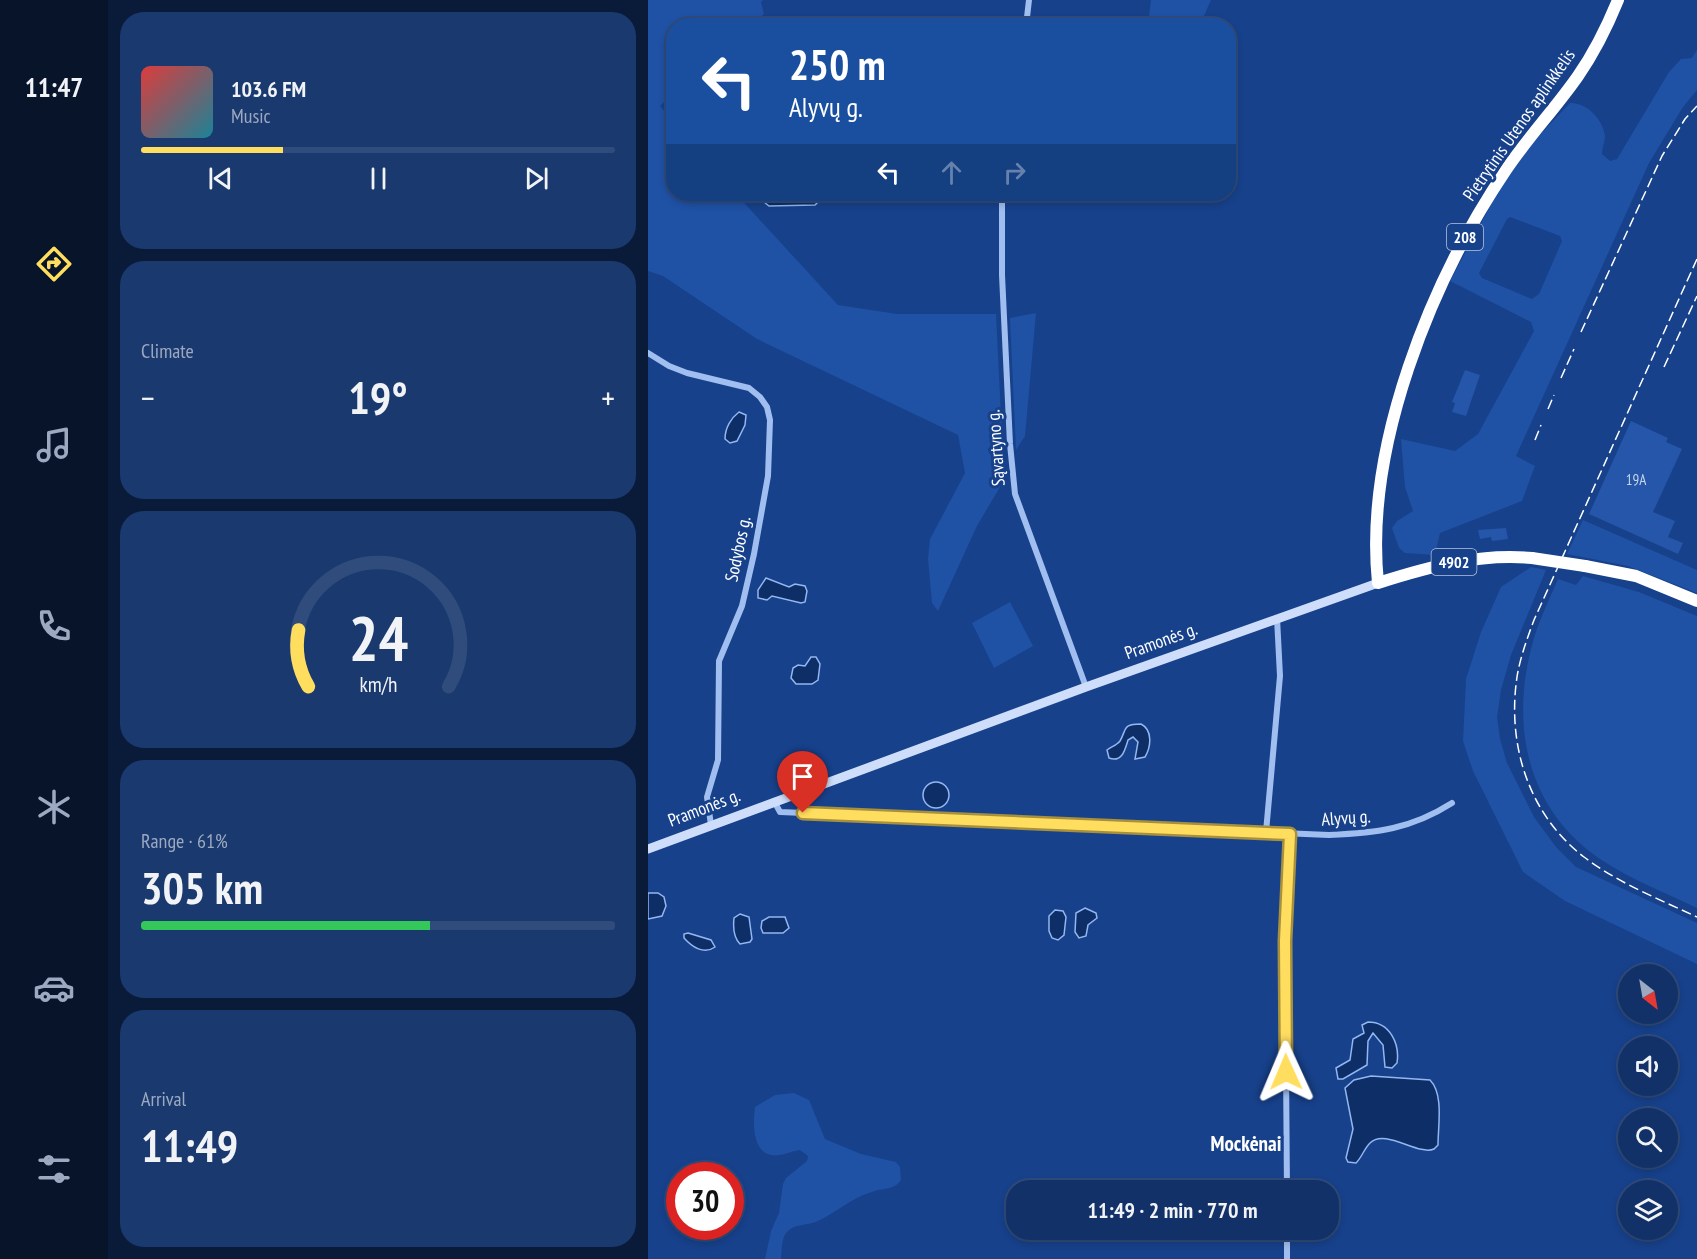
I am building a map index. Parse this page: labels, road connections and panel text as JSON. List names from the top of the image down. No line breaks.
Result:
{"streets":{"highway":["Pietrytinis Utenos aplinkkelis","208","4902","Pramonės g."],"street":["Sąvartyno g.","Sodybos g.","Alyvų g."]},"crossings":[["Pietrytinis Utenos aplinkkelis","Pramonės g."],["Sąvartyno g.","Pramonės g."],["Sodybos g.","Pramonės g."],["Pramonės g.","Alyvų g."]],"districts":["Mockėnai"],"house_numbers":["19A"],"north":"bottom right","page":{"tabs":"11:47","turn":["250 m","Alyvų g."],"song":["103.6 FM","Music"],"tile":["Climate",["Range · 61%","305 km"],["Arrival","11:49"]],"heat":["−","19°","+"],"limit":"30","trip":"11:49 · 2 min · 770 m","gauge":["24","km/h"]}}
